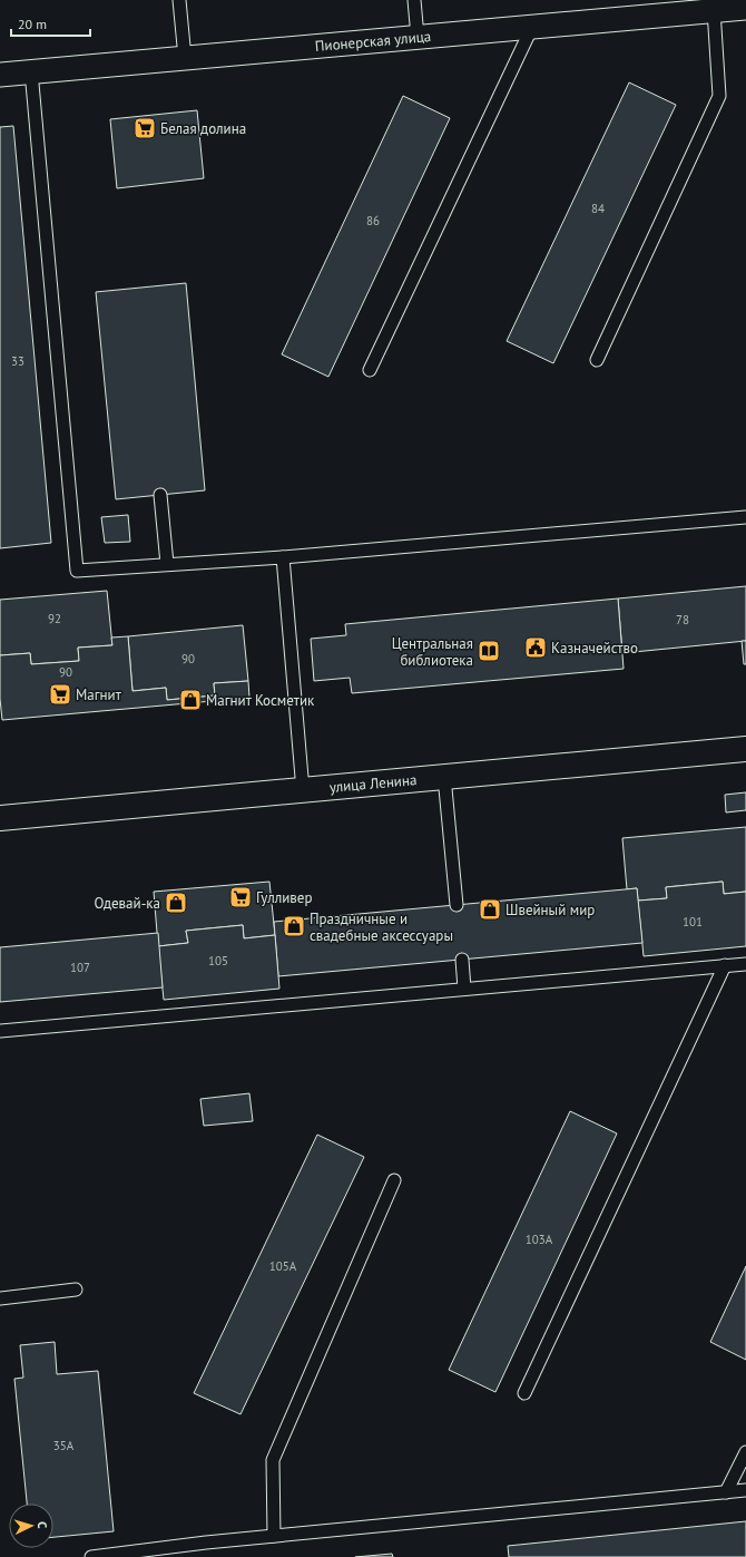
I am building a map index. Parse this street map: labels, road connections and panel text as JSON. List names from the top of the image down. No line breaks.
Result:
{"streets":{"main road":["улица Ленина"],"street":["Пионерская улица"]},"places":{"supermarket":["Белая долина","Магнит","Гулливер"],"public building":["Казначейство"],"library":["Центральная библиотека"],"shop":["Магнит Косметик","Одевай-ка","Швейный мир","Праздничные и свадебные аксессуары"]},"house_numbers":["84","86","33","92","78","90","90","101","105","107","103А","105А","35А"],"scale_bar":"20 m","north":"right"}
